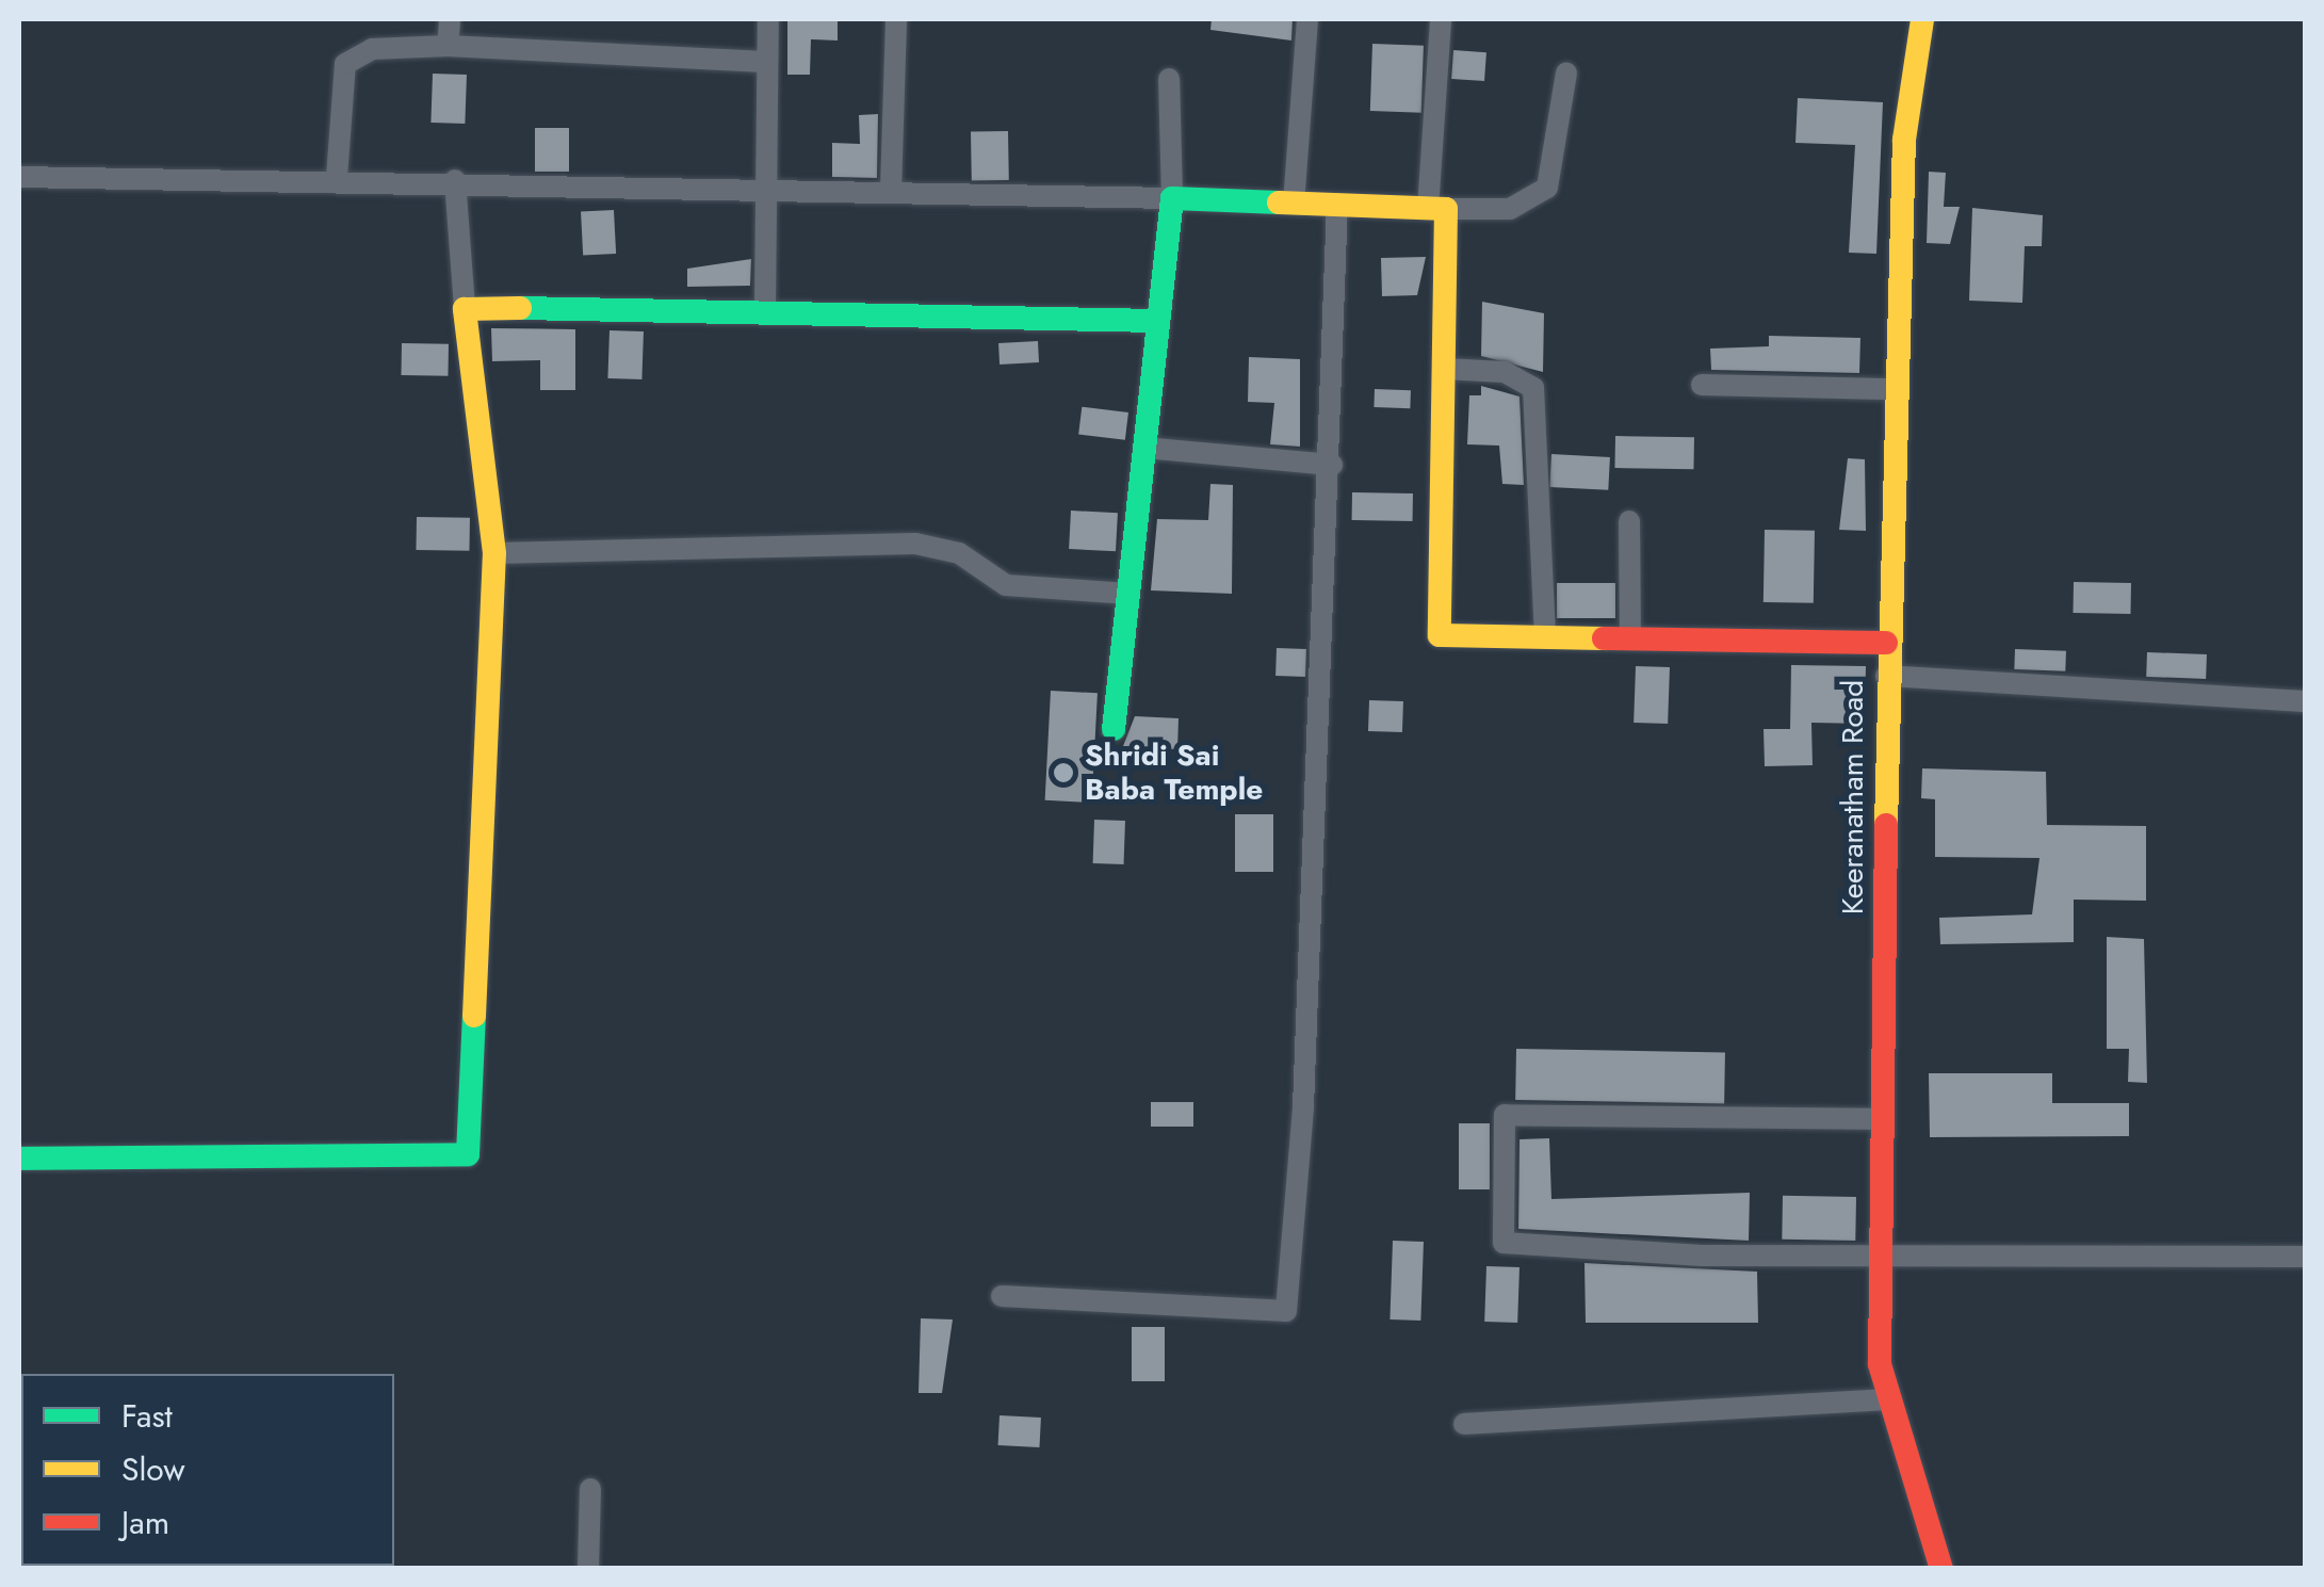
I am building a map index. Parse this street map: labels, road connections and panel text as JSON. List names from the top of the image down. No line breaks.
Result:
{"streets":{"street":["Keeranatham Road"]},"places":["Shridi Sai Baba Temple"],"legend":["Fast","Slow","Jam"]}
